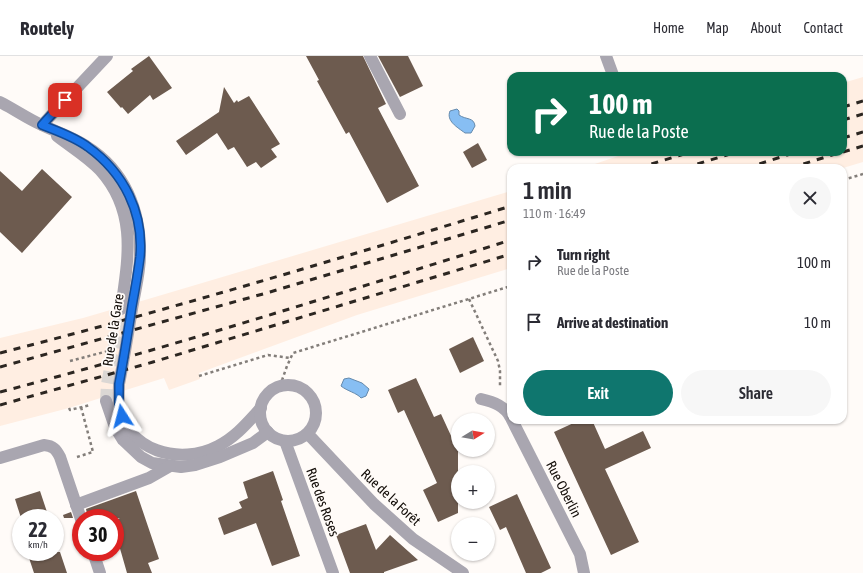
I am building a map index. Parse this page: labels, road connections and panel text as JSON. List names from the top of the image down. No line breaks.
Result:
{"streets":{"street":["Rue de la Gare","Rue Oberlin","Rue de la Forêt","Rue des Roses"]},"crossings":[["Rue de la Gare","Rue de la Forêt"],["Rue de la Gare","Rue des Roses"],["Rue de la Forêt","Rue des Roses"]],"north":"right","page":{"header":"Routely","nav":["Home","Map","About","Contact"],"turn":["100 m","Rue de la Poste"],"heading":["1 min","110 m · 16:49"],"list":[{"name":"Turn right","note":"Rue de la Poste","value":"100 m"},{"name":"Arrive at destination","value":"10 m"}],"buttons":["Exit","Share"],"map_buttons":["+","−"],"speed":"22 km/h","limit":"30"}}
